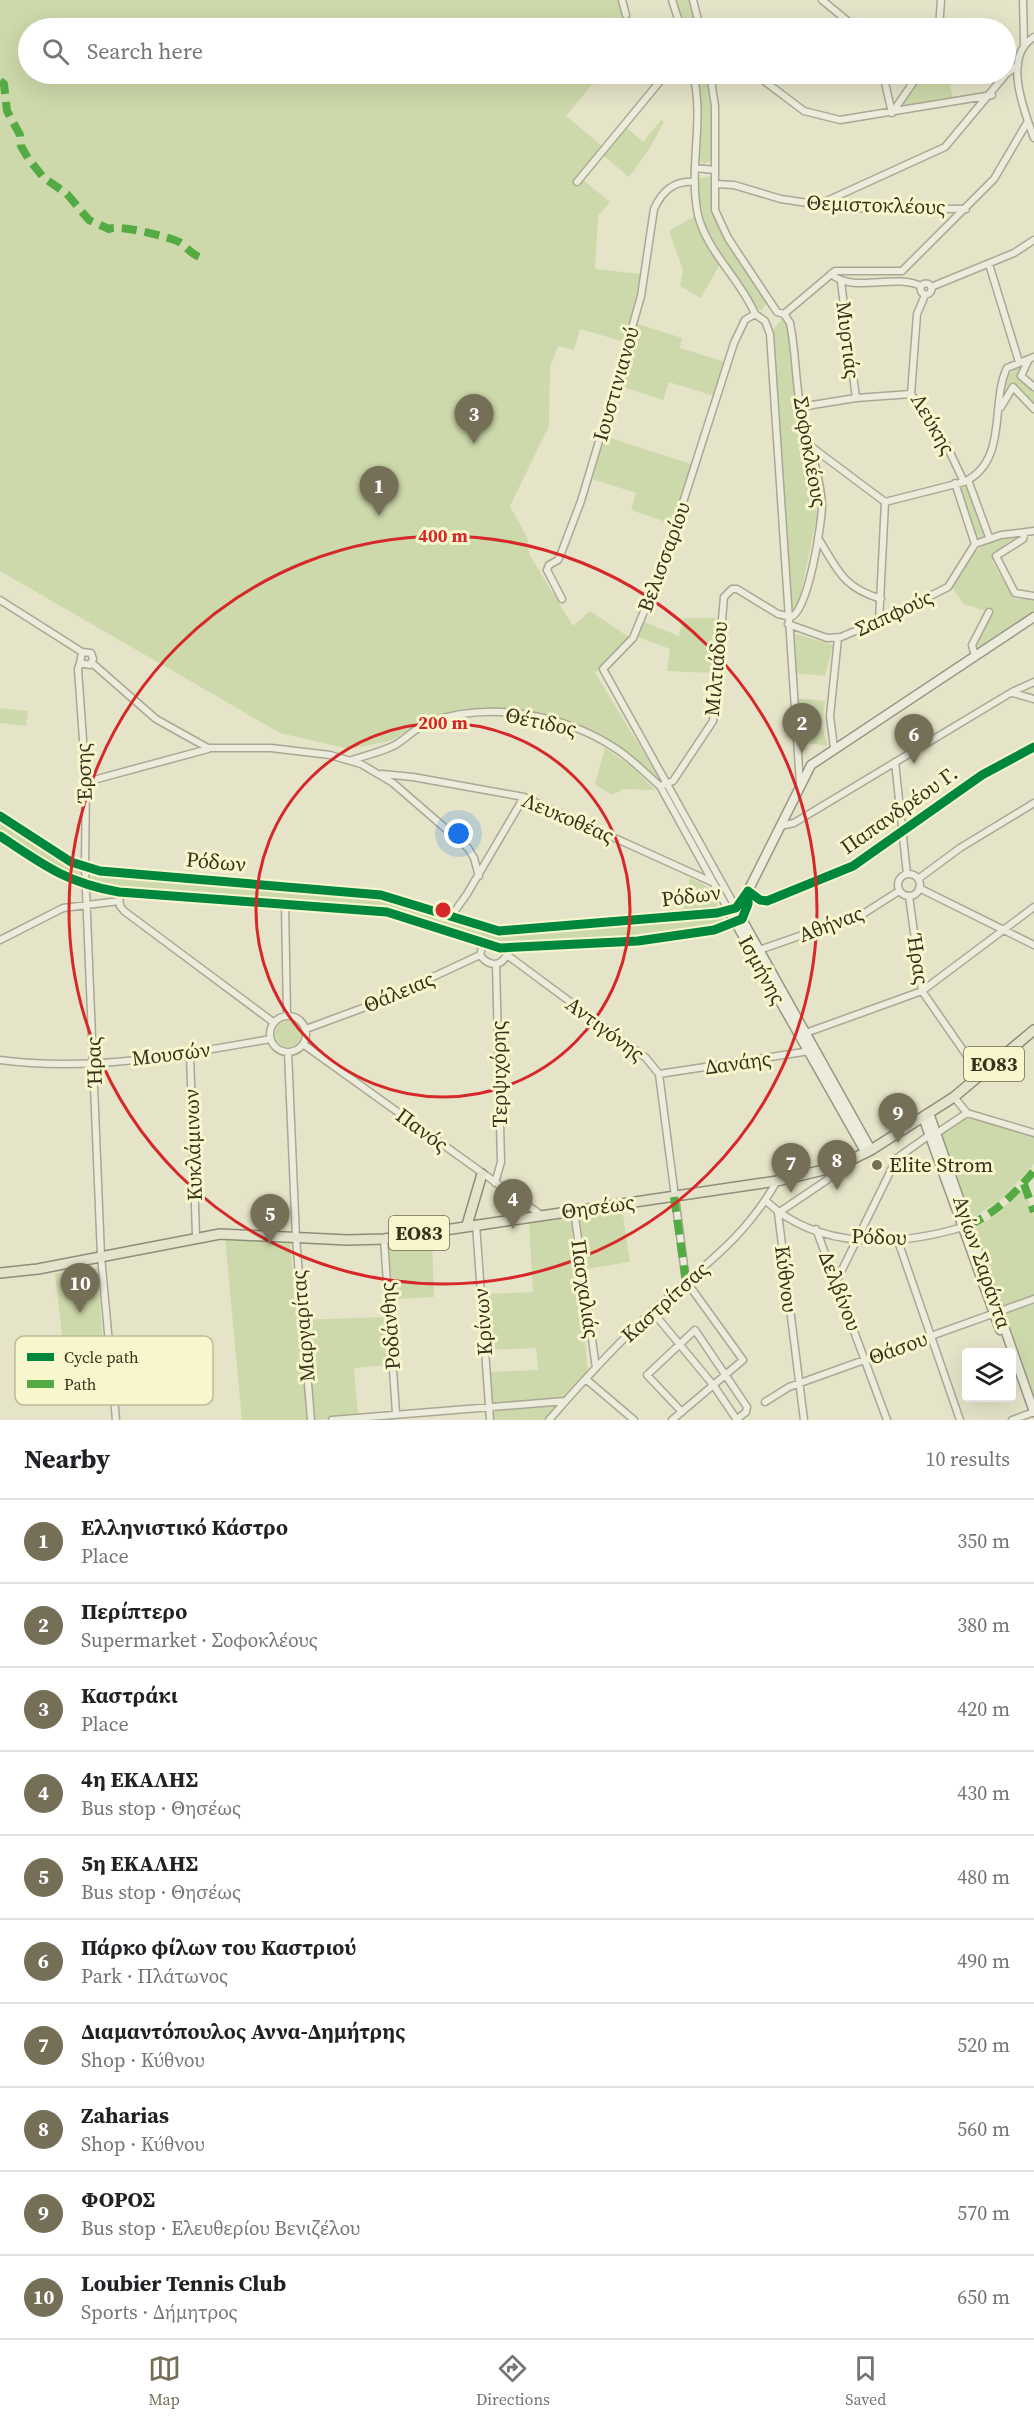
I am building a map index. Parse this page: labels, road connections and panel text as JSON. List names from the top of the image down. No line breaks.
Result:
{"streets":{"main road":["ΕΟ83","Θησέως"],"street":["Θεμιστοκλέους","Μυρτιάς","Ιουστινιανού","Λεύκης","Σοφοκλέους","Βελισσαρίου","Σαπφούς","Μιλτιάδου","Θέτιδος","Έρσης","Παπανδρέου Γ.","Λευκοθέας","Ρόδων","Αθήνας","Ήρας","Ισμήνης","Θάλειας","Αντιγόνης","Μουσών","Δανάης","Τερψιχόρης","Πανός","Κυκλάμινων","Ρόδου","Αγίων Σαράντα","Κύθνου","Πασχαλιάς","Δελβίνου","Καστρίτσας","Κρίνων","Μαργαρίτας","Ροδάνθης","Θάσου"]},"crossings":[["Θεμιστοκλέους","Σοφοκλέους"],["Λεύκης","Σαπφούς"],["Σοφοκλέους","Μιλτιάδου"],["Βελισσαρίου","Μιλτιάδου"],["Βελισσαρίου","Θέτιδος"],["Βελισσαρίου","Ισμήνης"],["Μιλτιάδου","Θέτιδος"],["Μιλτιάδου","Ισμήνης"],["Θέτιδος","Έρσης"],["Θέτιδος","Λευκοθέας"],["Θέτιδος","Ισμήνης"],["Έρσης","Ρόδων"],["Έρσης","Ήρας"],["Παπανδρέου Γ.","Ρόδων"],["Λευκοθέας","Ισμήνης"],["Ρόδων","Ήρας"],["Ρόδων","Ισμήνης"],["Ρόδων","Αντιγόνης"],["Αθήνας","Ήρας"],["Αθήνας","Ισμήνης"],["Ήρας","Μουσών"],["Ήρας","ΕΟ83"],["Ήρας","Θησέως"],["Ισμήνης","Δανάης"],["Ισμήνης","ΕΟ83"],["Ισμήνης","Θησέως"],["Θάλειας","Μουσών"],["Θάλειας","Πανός"],["Θάλειας","Μαργαρίτας"],["Αντιγόνης","Δανάης"],["Αντιγόνης","Θησέως"],["Αντιγόνης","Καστρίτσας"],["Μουσών","Πανός"],["Μουσών","Κυκλάμινων"],["Μουσών","Μαργαρίτας"],["ΕΟ83","Θησέως"],["ΕΟ83","Αγίων Σαράντα"],["Τερψιχόρης","Πανός"],["Πανός","Θησέως"],["Πανός","Μαργαρίτας"],["Κυκλάμινων","Θησέως"],["Θησέως","Πασχαλιάς"],["Θησέως","Καστρίτσας"],["Θησέως","Κρίνων"],["Θησέως","Μαργαρίτας"],["Θησέως","Ροδάνθης"],["Ρόδου","Αγίων Σαράντα"],["Ρόδου","Κύθνου"],["Ρόδου","Δελβίνου"],["Ρόδου","Καστρίτσας"],["Αγίων Σαράντα","Θάσου"],["Κύθνου","Θάσου"],["Πασχαλιάς","Καστρίτσας"],["Δελβίνου","Θάσου"]],"places":["Elite Strom"],"legend":["Cycle path","Path"],"page":{"search":"Search here","pins":["3","1","2","6","9","8","7","4","5","10"],"heading":["Nearby","10 results"],"list":[{"mark":"1","name":"Ελληνιστικό Κάστρο","note":"Place","value":"350 m"},{"mark":"2","name":"Περίπτερο","note":"Supermarket · Σοφοκλέους","value":"380 m"},{"mark":"3","name":"Καστράκι","note":"Place","value":"420 m"},{"mark":"4","name":"4η ΕΚΑΛΗΣ","note":"Bus stop · Θησέως","value":"430 m"},{"mark":"5","name":"5η ΕΚΑΛΗΣ","note":"Bus stop · Θησέως","value":"480 m"},{"mark":"6","name":"Πάρκο φίλων του Καστριού","note":"Park · Πλάτωνος","value":"490 m"},{"mark":"7","name":"Διαμαντόπουλος Αννα-Δημήτρης","note":"Shop · Κύθνου","value":"520 m"},{"mark":"8","name":"Zaharias","note":"Shop · Κύθνου","value":"560 m"},{"mark":"9","name":"ΦΟΡΟΣ","note":"Bus stop · Ελευθερίου Βενιζέλου","value":"570 m"},{"mark":"10","name":"Loubier Tennis Club","note":"Sports · Δήμητρος","value":"650 m"}],"nav":["Map","Directions","Saved"]},"rings":["400 m","200 m"]}
